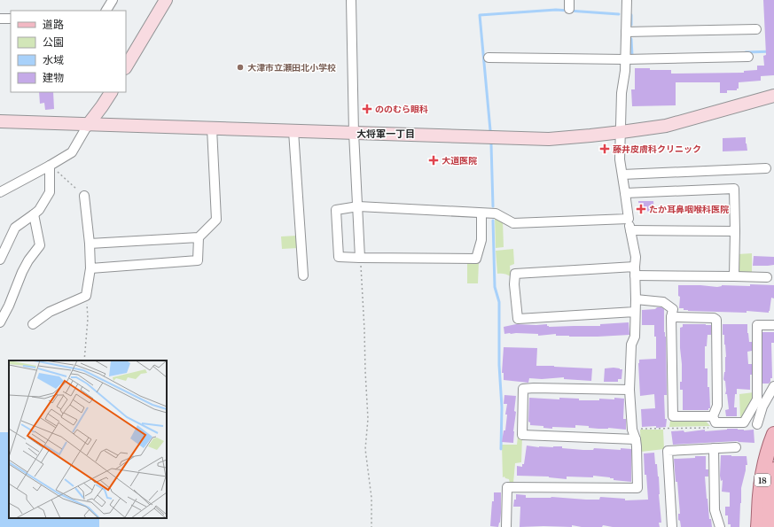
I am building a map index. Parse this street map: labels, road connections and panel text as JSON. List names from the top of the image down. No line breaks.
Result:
{"streets":{"main road":["18"]},"districts":["大将軍一丁目"],"places":{"other":["大津市立瀬田北小学校"],"health":["ののむら眼科","藤井皮膚科クリニック","大道医院","たか耳鼻咽喉科医院"]},"legend":["道路","公園","水域","建物"]}
